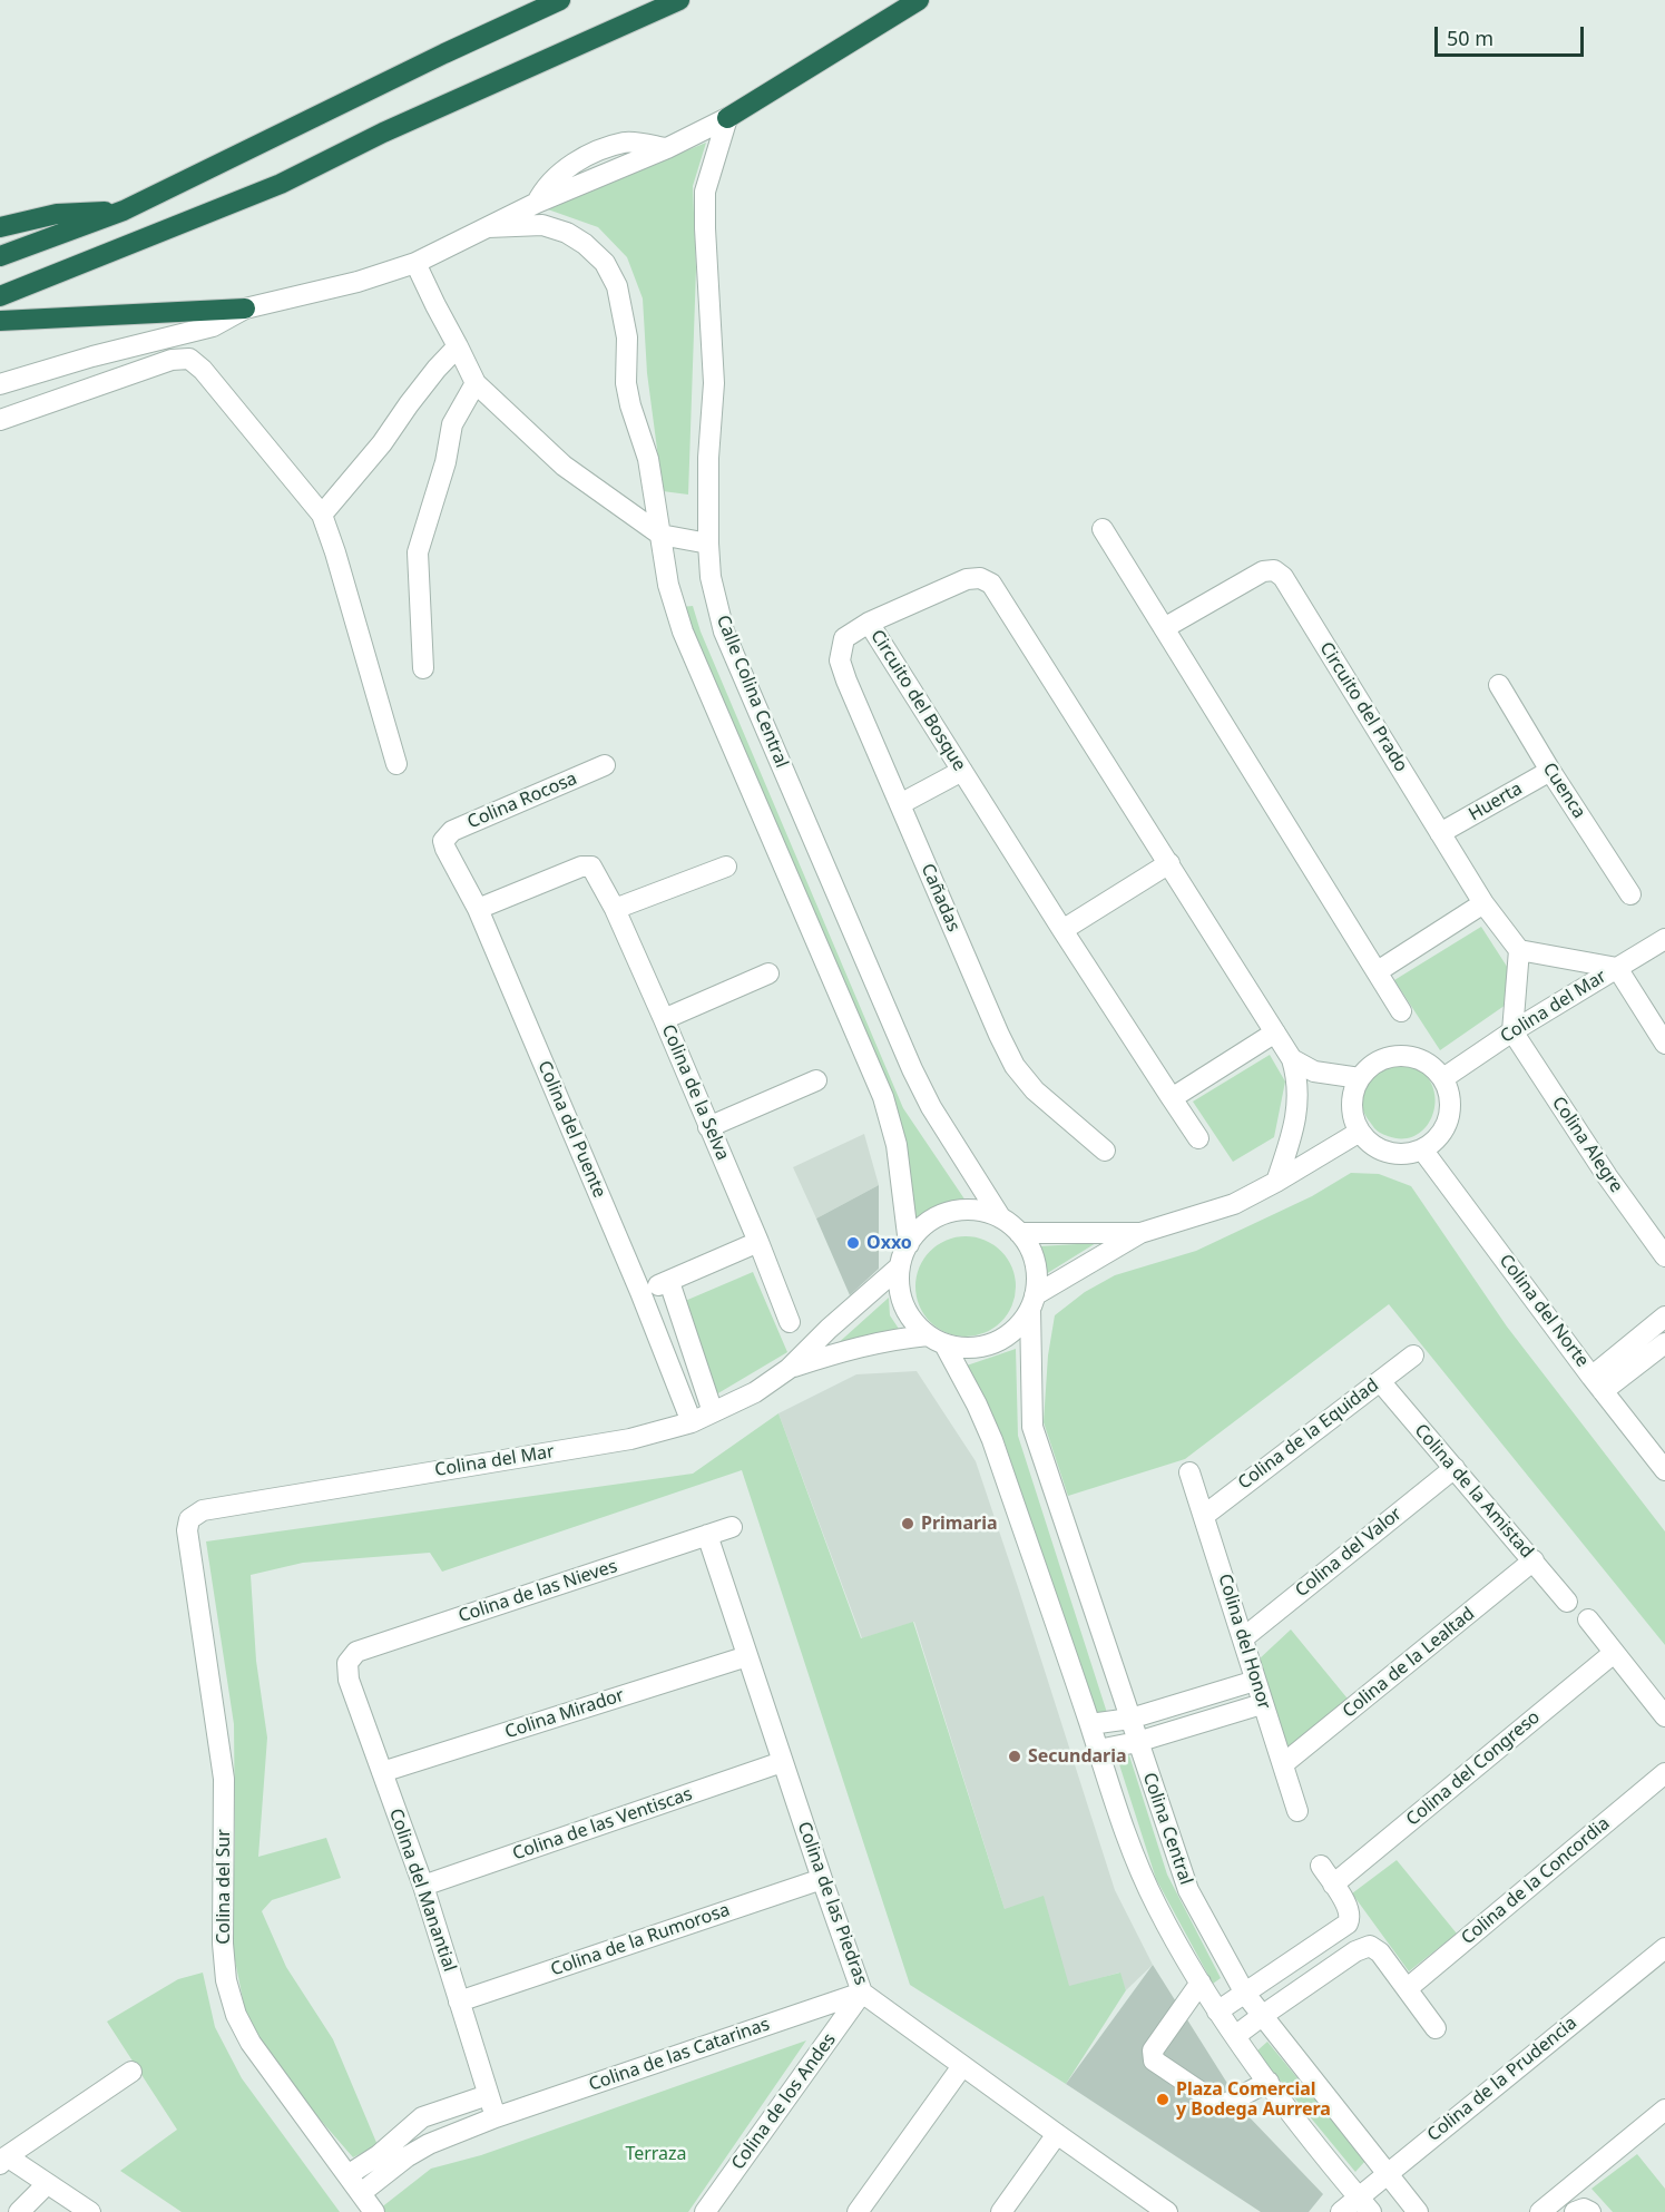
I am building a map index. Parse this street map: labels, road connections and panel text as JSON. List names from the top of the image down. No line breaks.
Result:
{"streets":{"street":["Calle Colina Central","Circuito del Bosque","Circuito del Prado","Cuenca","Colina Rocosa","Huerta","Cañadas","Colina del Mar","Colina de la Selva","Colina del Puente","Colina Alegre","Colina del Norte","Colina de la Equidad","Colina de la Amistad","Colina del Valor","Colina de las Nieves","Colina del Honor","Colina de la Lealtad","Colina Mirador","Colina del Congreso","Colina de las Ventiscas","Colina Central","Colina de la Concordia","Colina del Sur","Colina del Manantial","Colina de las Piedras","Colina de la Rumorosa","Colina de las Catarinas","Colina de la Prudencia","Colina de los Andes"]},"crossings":[["Calle Colina Central","Colina del Mar"],["Calle Colina Central","Colina Central"],["Circuito del Bosque","Cañadas"],["Circuito del Prado","Huerta"],["Cuenca","Huerta"],["Colina Rocosa","Colina del Puente"],["Colina del Mar","Colina del Puente"],["Colina del Mar","Colina Alegre"],["Colina del Mar","Colina del Norte"],["Colina del Mar","Colina Central"],["Colina del Mar","Colina del Sur"],["Colina de la Selva","Colina del Puente"],["Colina de la Equidad","Colina de la Amistad"],["Colina de la Equidad","Colina del Honor"],["Colina de la Amistad","Colina del Valor"],["Colina de la Amistad","Colina de la Lealtad"],["Colina del Valor","Colina del Honor"],["Colina de las Nieves","Colina del Manantial"],["Colina de las Nieves","Colina de las Piedras"],["Colina del Honor","Colina de la Lealtad"],["Colina Mirador","Colina del Manantial"],["Colina Mirador","Colina de las Piedras"],["Colina de las Ventiscas","Colina del Manantial"],["Colina de las Ventiscas","Colina de las Piedras"],["Colina Central","Colina de la Prudencia"],["Colina del Sur","Colina de las Catarinas"],["Colina del Manantial","Colina de la Rumorosa"],["Colina del Manantial","Colina de las Catarinas"],["Colina de las Piedras","Colina de la Rumorosa"],["Colina de las Piedras","Colina de las Catarinas"],["Colina de las Piedras","Colina de los Andes"],["Colina de las Catarinas","Colina de los Andes"]],"parks":["Terraza"],"places":["Oxxo","Primaria","Secundaria","Plaza Comercial y Bodega Aurrera"],"scale_bar":"50 m"}
